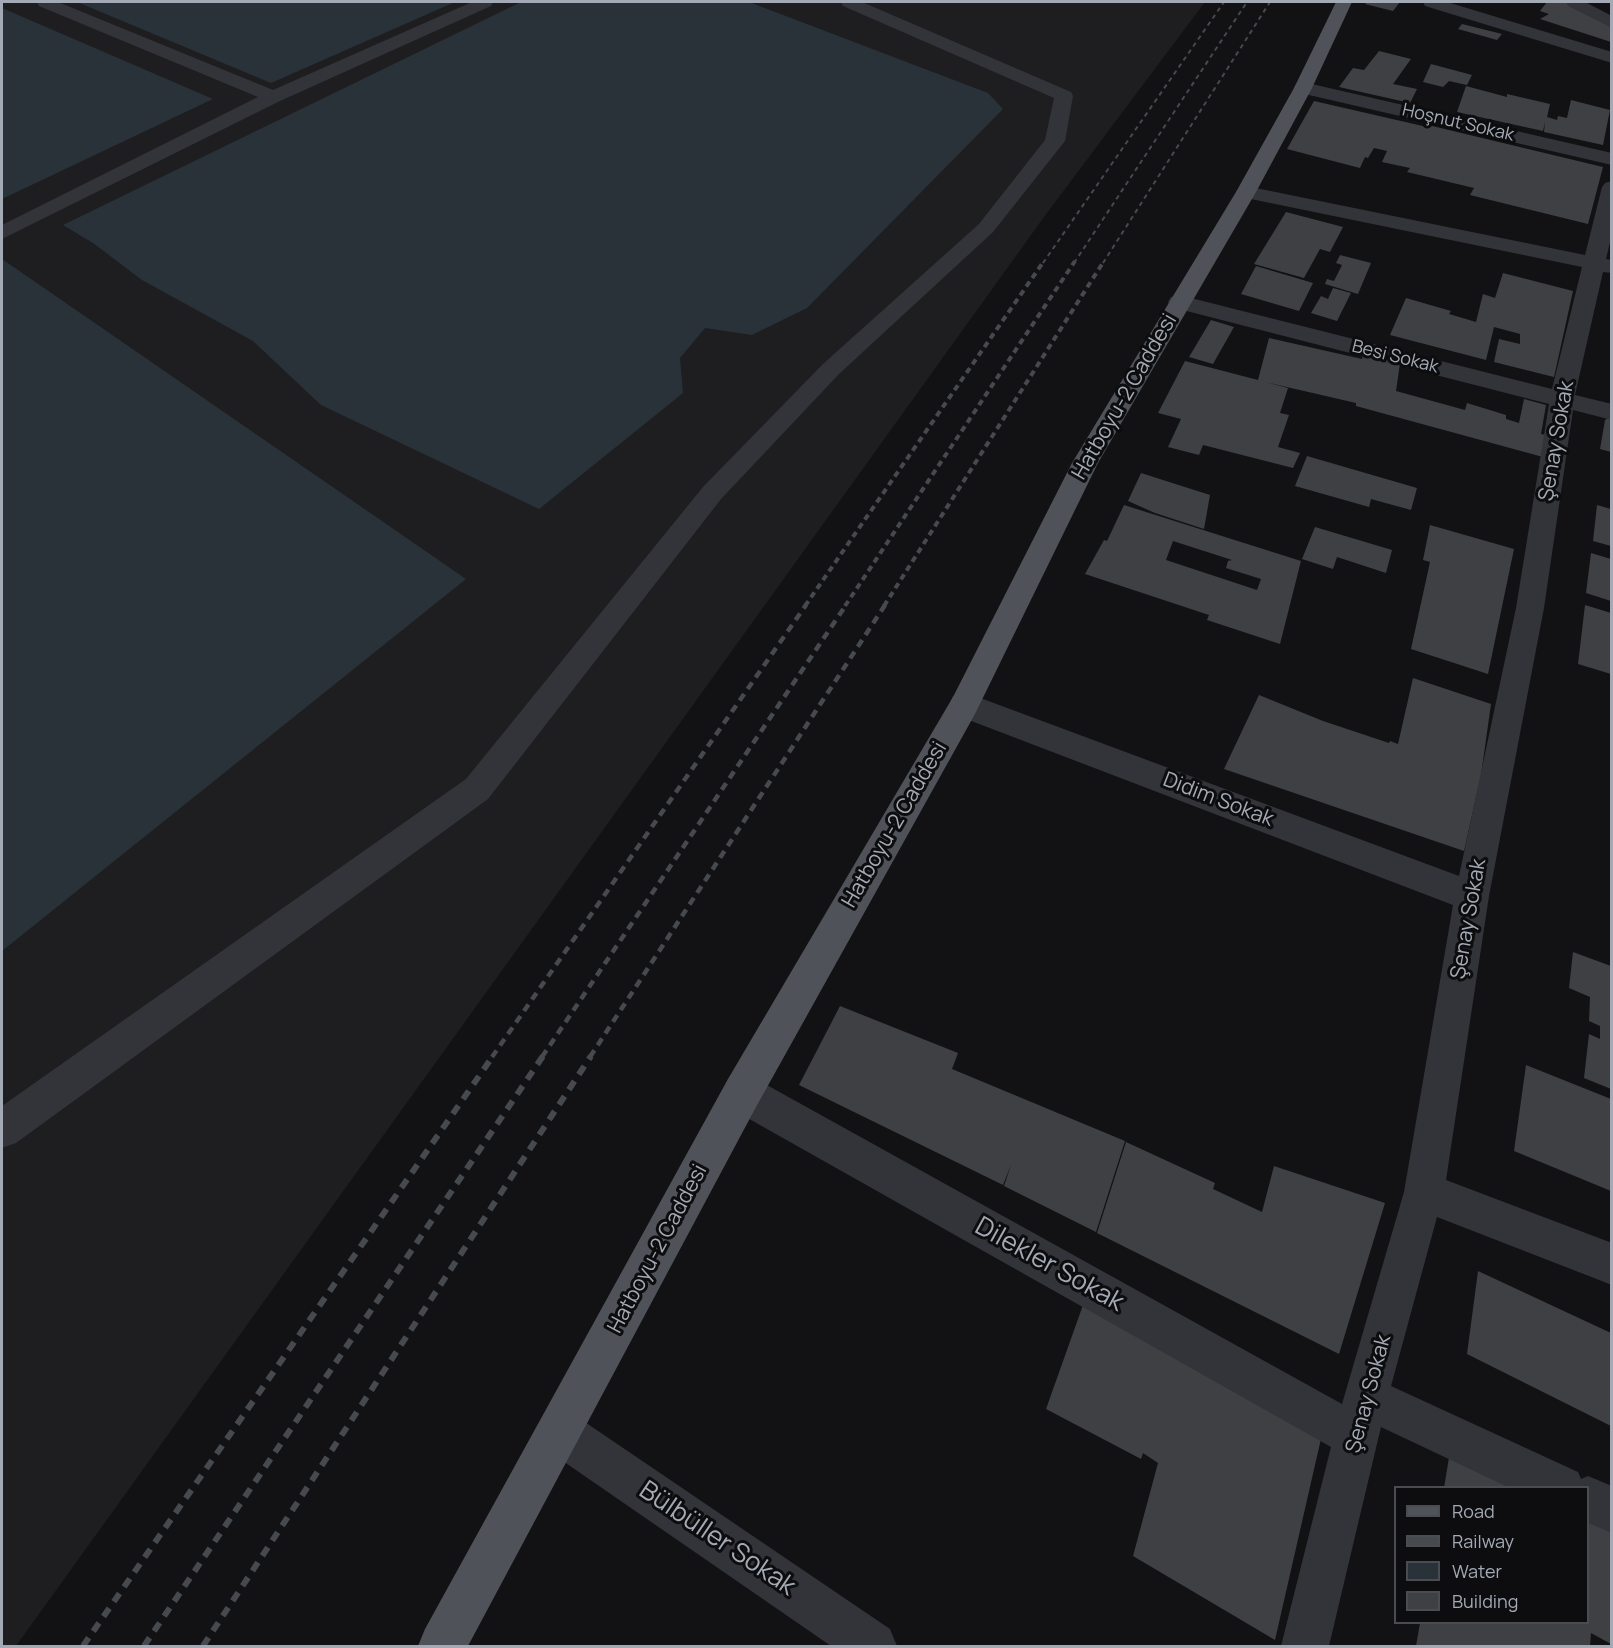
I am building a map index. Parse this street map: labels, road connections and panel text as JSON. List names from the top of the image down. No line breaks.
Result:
{"streets":{"main road":["Hatboyu-2 Caddesi"],"street":["Hoşnut Sokak","Besi Sokak","Şenay Sokak","Didim Sokak","Dilekler Sokak","Bülbüller Sokak"]},"crossings":[["Hoşnut Sokak","Hatboyu-2 Caddesi"],["Besi Sokak","Hatboyu-2 Caddesi"],["Besi Sokak","Şenay Sokak"],["Hatboyu-2 Caddesi","Didim Sokak"],["Hatboyu-2 Caddesi","Dilekler Sokak"],["Hatboyu-2 Caddesi","Bülbüller Sokak"],["Şenay Sokak","Didim Sokak"],["Şenay Sokak","Dilekler Sokak"]],"legend":["Road","Railway","Water","Building"]}
